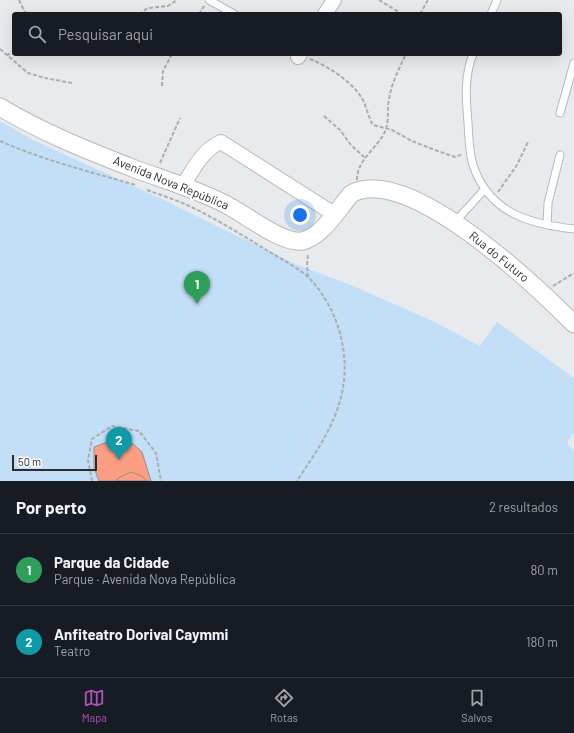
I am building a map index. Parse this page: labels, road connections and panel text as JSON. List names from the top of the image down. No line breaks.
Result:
{"streets":{"street":["Avenida Nova República","Rua do Futuro"]},"scale_bar":"50 m","page":{"search":"Pesquisar aqui","pins":["1","2"],"scale":"50 m","heading":["Por perto","2 resultados"],"list":[{"mark":"1","name":"Parque da Cidade","note":"Parque · Avenida Nova República","value":"80 m"},{"mark":"2","name":"Anfiteatro Dorival Caymmi","note":"Teatro","value":"180 m"}],"nav":["Mapa","Rotas","Salvos"]}}
